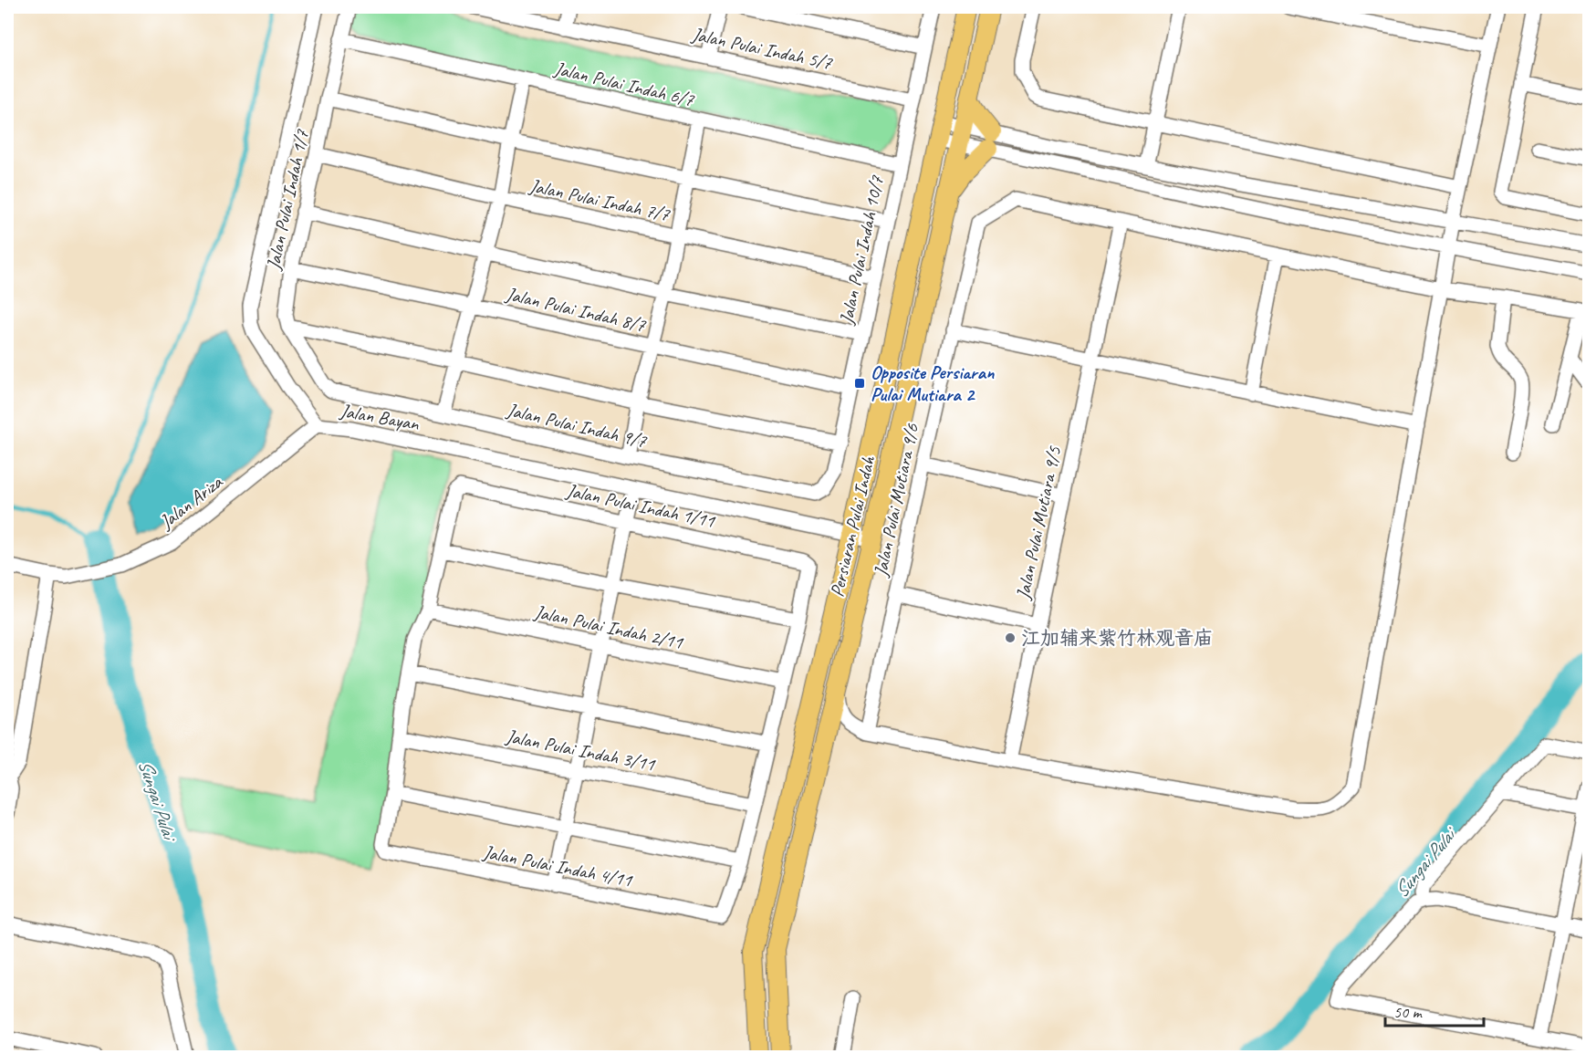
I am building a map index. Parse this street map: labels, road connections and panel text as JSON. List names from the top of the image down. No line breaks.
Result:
{"streets":{"main road":["Persiaran Pulai Indah"],"street":["Jalan Pulai Indah 5/7","Jalan Pulai Indah 6/7","Jalan Pulai Indah 1/7","Jalan Pulai Indah 7/7","Jalan Pulai Indah 10/7","Jalan Pulai Indah 8/7","Jalan Bayan","Jalan Pulai Indah 9/7","Jalan Pulai Mutiara 9/6","Jalan Ariza","Jalan Pulai Indah 1/11","Jalan Pulai Mutiara 9/5","Jalan Pulai Indah 2/11","Jalan Pulai Indah 3/11","Jalan Pulai Indah 4/11"]},"crossings":[["Jalan Pulai Indah 5/7","Jalan Pulai Indah 10/7"],["Jalan Pulai Indah 6/7","Jalan Pulai Indah 1/7"],["Jalan Pulai Indah 6/7","Jalan Pulai Indah 10/7"],["Jalan Pulai Indah 1/7","Jalan Pulai Indah 7/7"],["Jalan Pulai Indah 1/7","Jalan Pulai Indah 8/7"],["Jalan Pulai Indah 1/7","Jalan Pulai Indah 9/7"],["Jalan Pulai Indah 7/7","Jalan Pulai Indah 10/7"],["Jalan Pulai Indah 10/7","Jalan Pulai Indah 8/7"],["Jalan Pulai Indah 10/7","Jalan Pulai Indah 9/7"],["Jalan Bayan","Jalan Ariza"],["Jalan Bayan","Persiaran Pulai Indah"],["Jalan Pulai Mutiara 9/6","Jalan Pulai Mutiara 9/5"]],"water":["Sungai Pulai"],"places":{"transit":["Opposite Persiaran Pulai Mutiara 2"],"other":["江加辅来紫竹林观音庙"]},"scale_bar":"50 m"}
